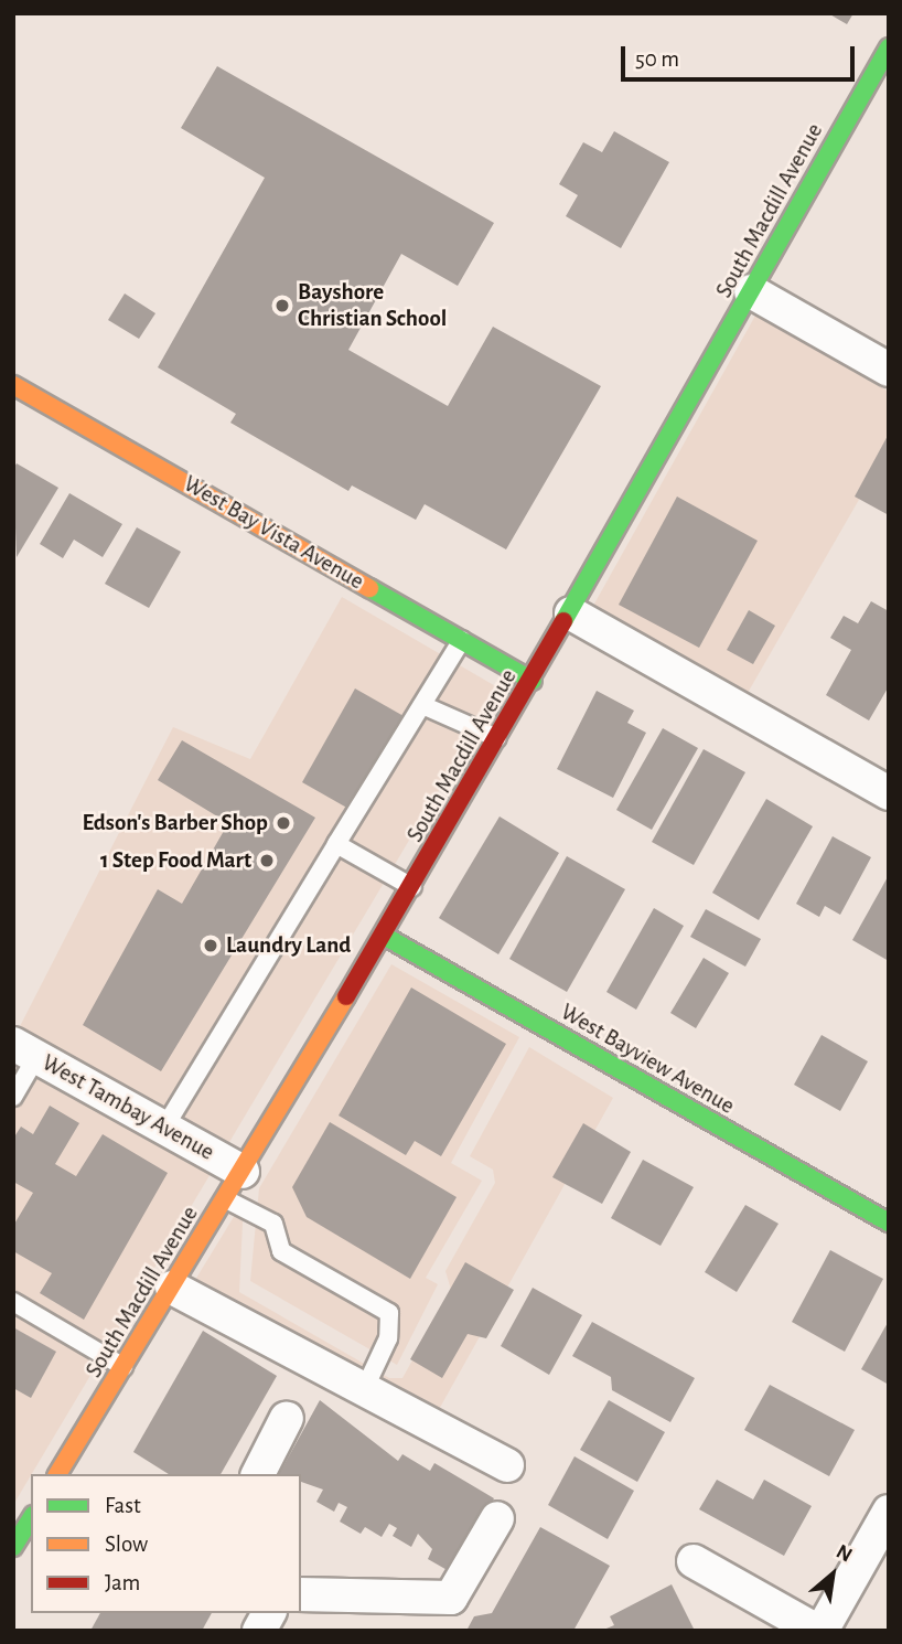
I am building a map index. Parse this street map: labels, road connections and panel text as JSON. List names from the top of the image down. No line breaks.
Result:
{"streets":{"street":["South Macdill Avenue","West Bay Vista Avenue","West Bayview Avenue","West Tambay Avenue"]},"crossings":[["South Macdill Avenue","West Bay Vista Avenue"],["South Macdill Avenue","West Bayview Avenue"],["South Macdill Avenue","West Tambay Avenue"]],"places":["Bayshore Christian School","Edson's Barber Shop","1 Step Food Mart","Laundry Land"],"legend":["Fast","Slow","Jam"],"scale_bar":"50 m","north":"top right"}
